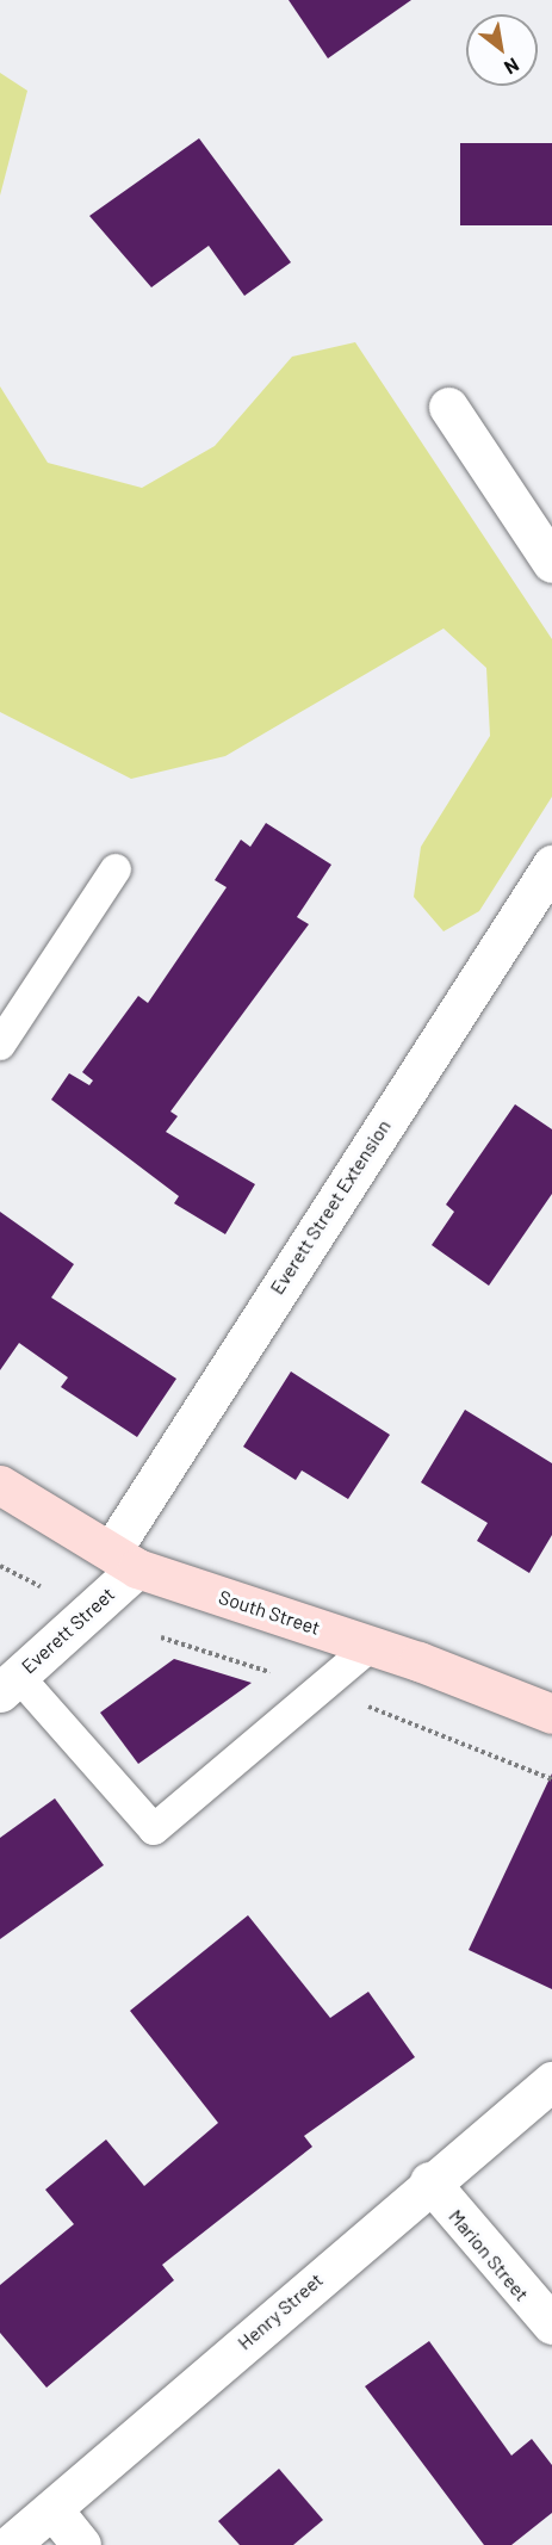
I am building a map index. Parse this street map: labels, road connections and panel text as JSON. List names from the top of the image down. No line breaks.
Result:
{"streets":{"main road":["South Street"],"street":["Everett Street Extension","Everett Street","Marion Street","Henry Street"]},"crossings":[["Everett Street Extension","South Street"],["Everett Street Extension","Everett Street"],["South Street","Everett Street"],["Marion Street","Henry Street"]],"north":"bottom right"}
